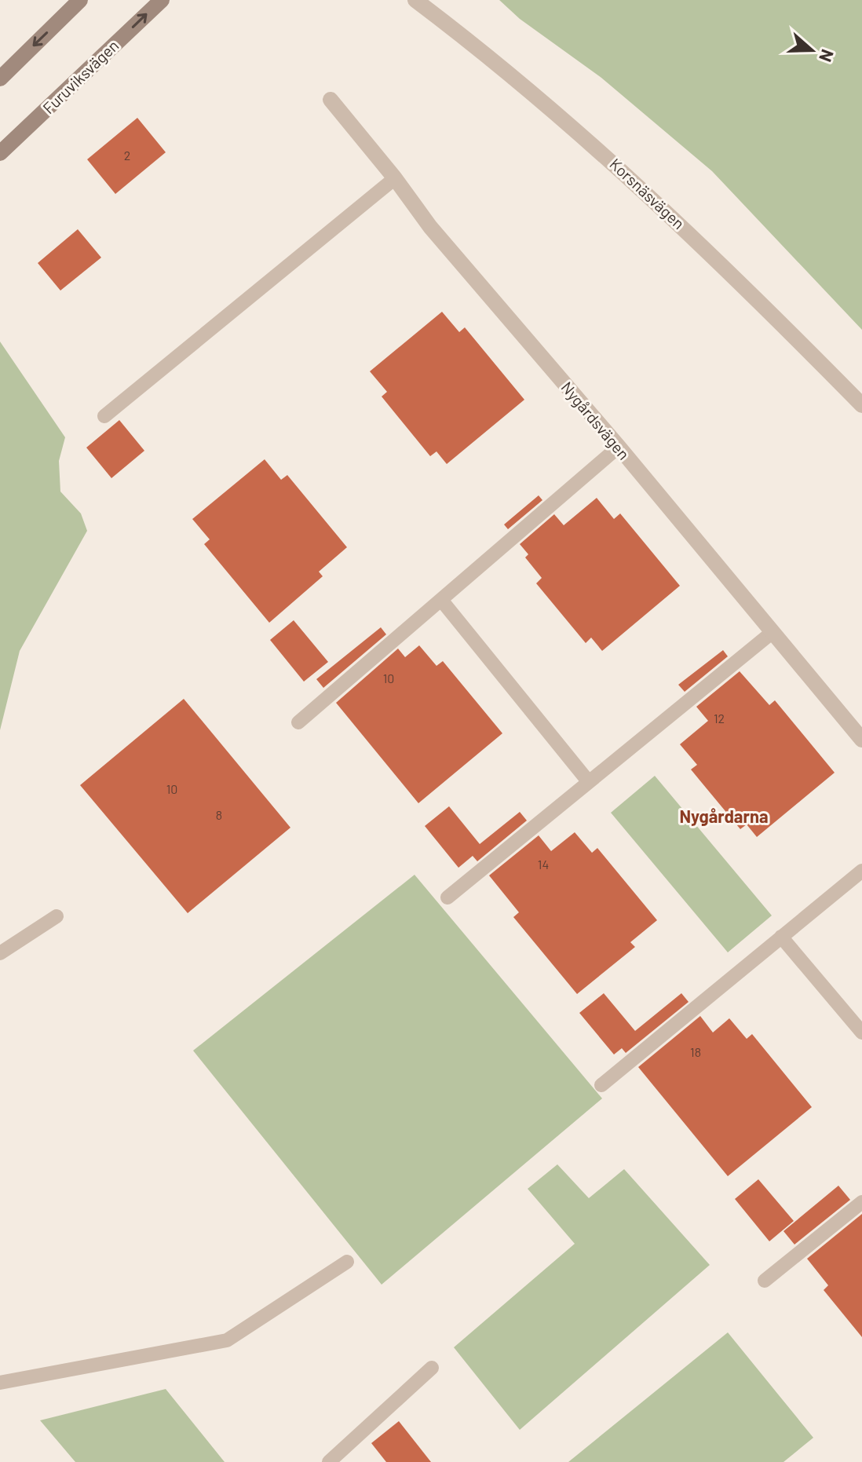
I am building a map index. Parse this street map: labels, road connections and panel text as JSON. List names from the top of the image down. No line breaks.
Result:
{"streets":{"main road":["Furuviksvägen"],"street":["Korsnäsvägen","Nygårdsvägen"]},"districts":["Nygårdarna"],"house_numbers":["2","10","12","10","8","14","18"],"north":"right"}
